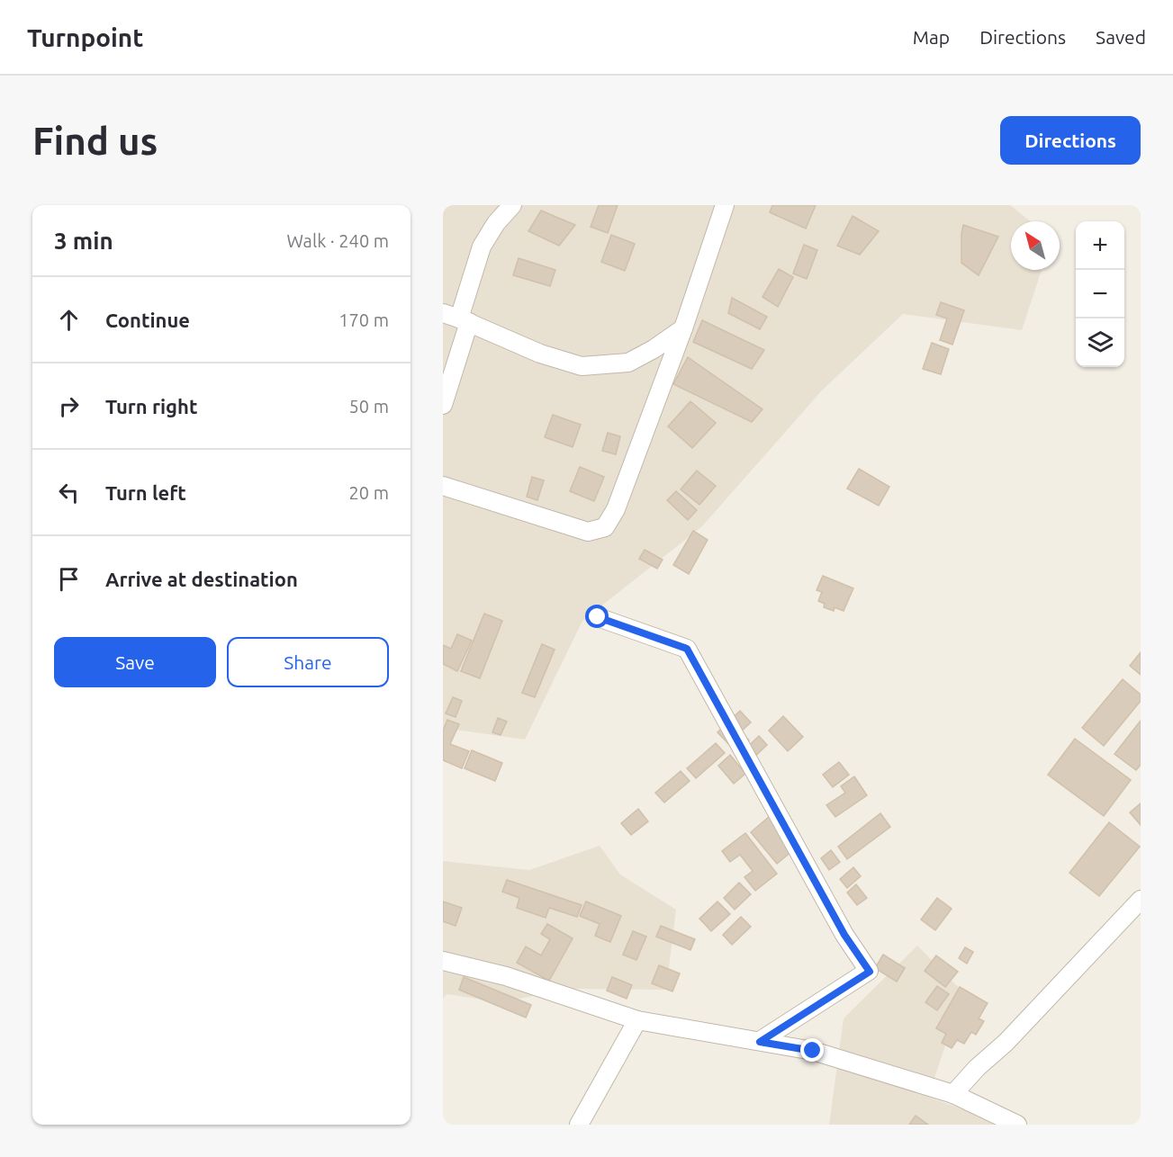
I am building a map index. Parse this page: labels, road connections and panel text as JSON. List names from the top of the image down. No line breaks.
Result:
{"north":"top left","page":{"header":"Turnpoint","nav":["Map","Directions","Saved"],"buttons":["Directions",["Save","Share"]],"title":"Find us","heading":["3 min","Walk · 240 m"],"map_buttons":["+","−"],"list":[["Continue","170 m"],["Turn right","50 m"],["Turn left","20 m"],"Arrive at destination"]}}
